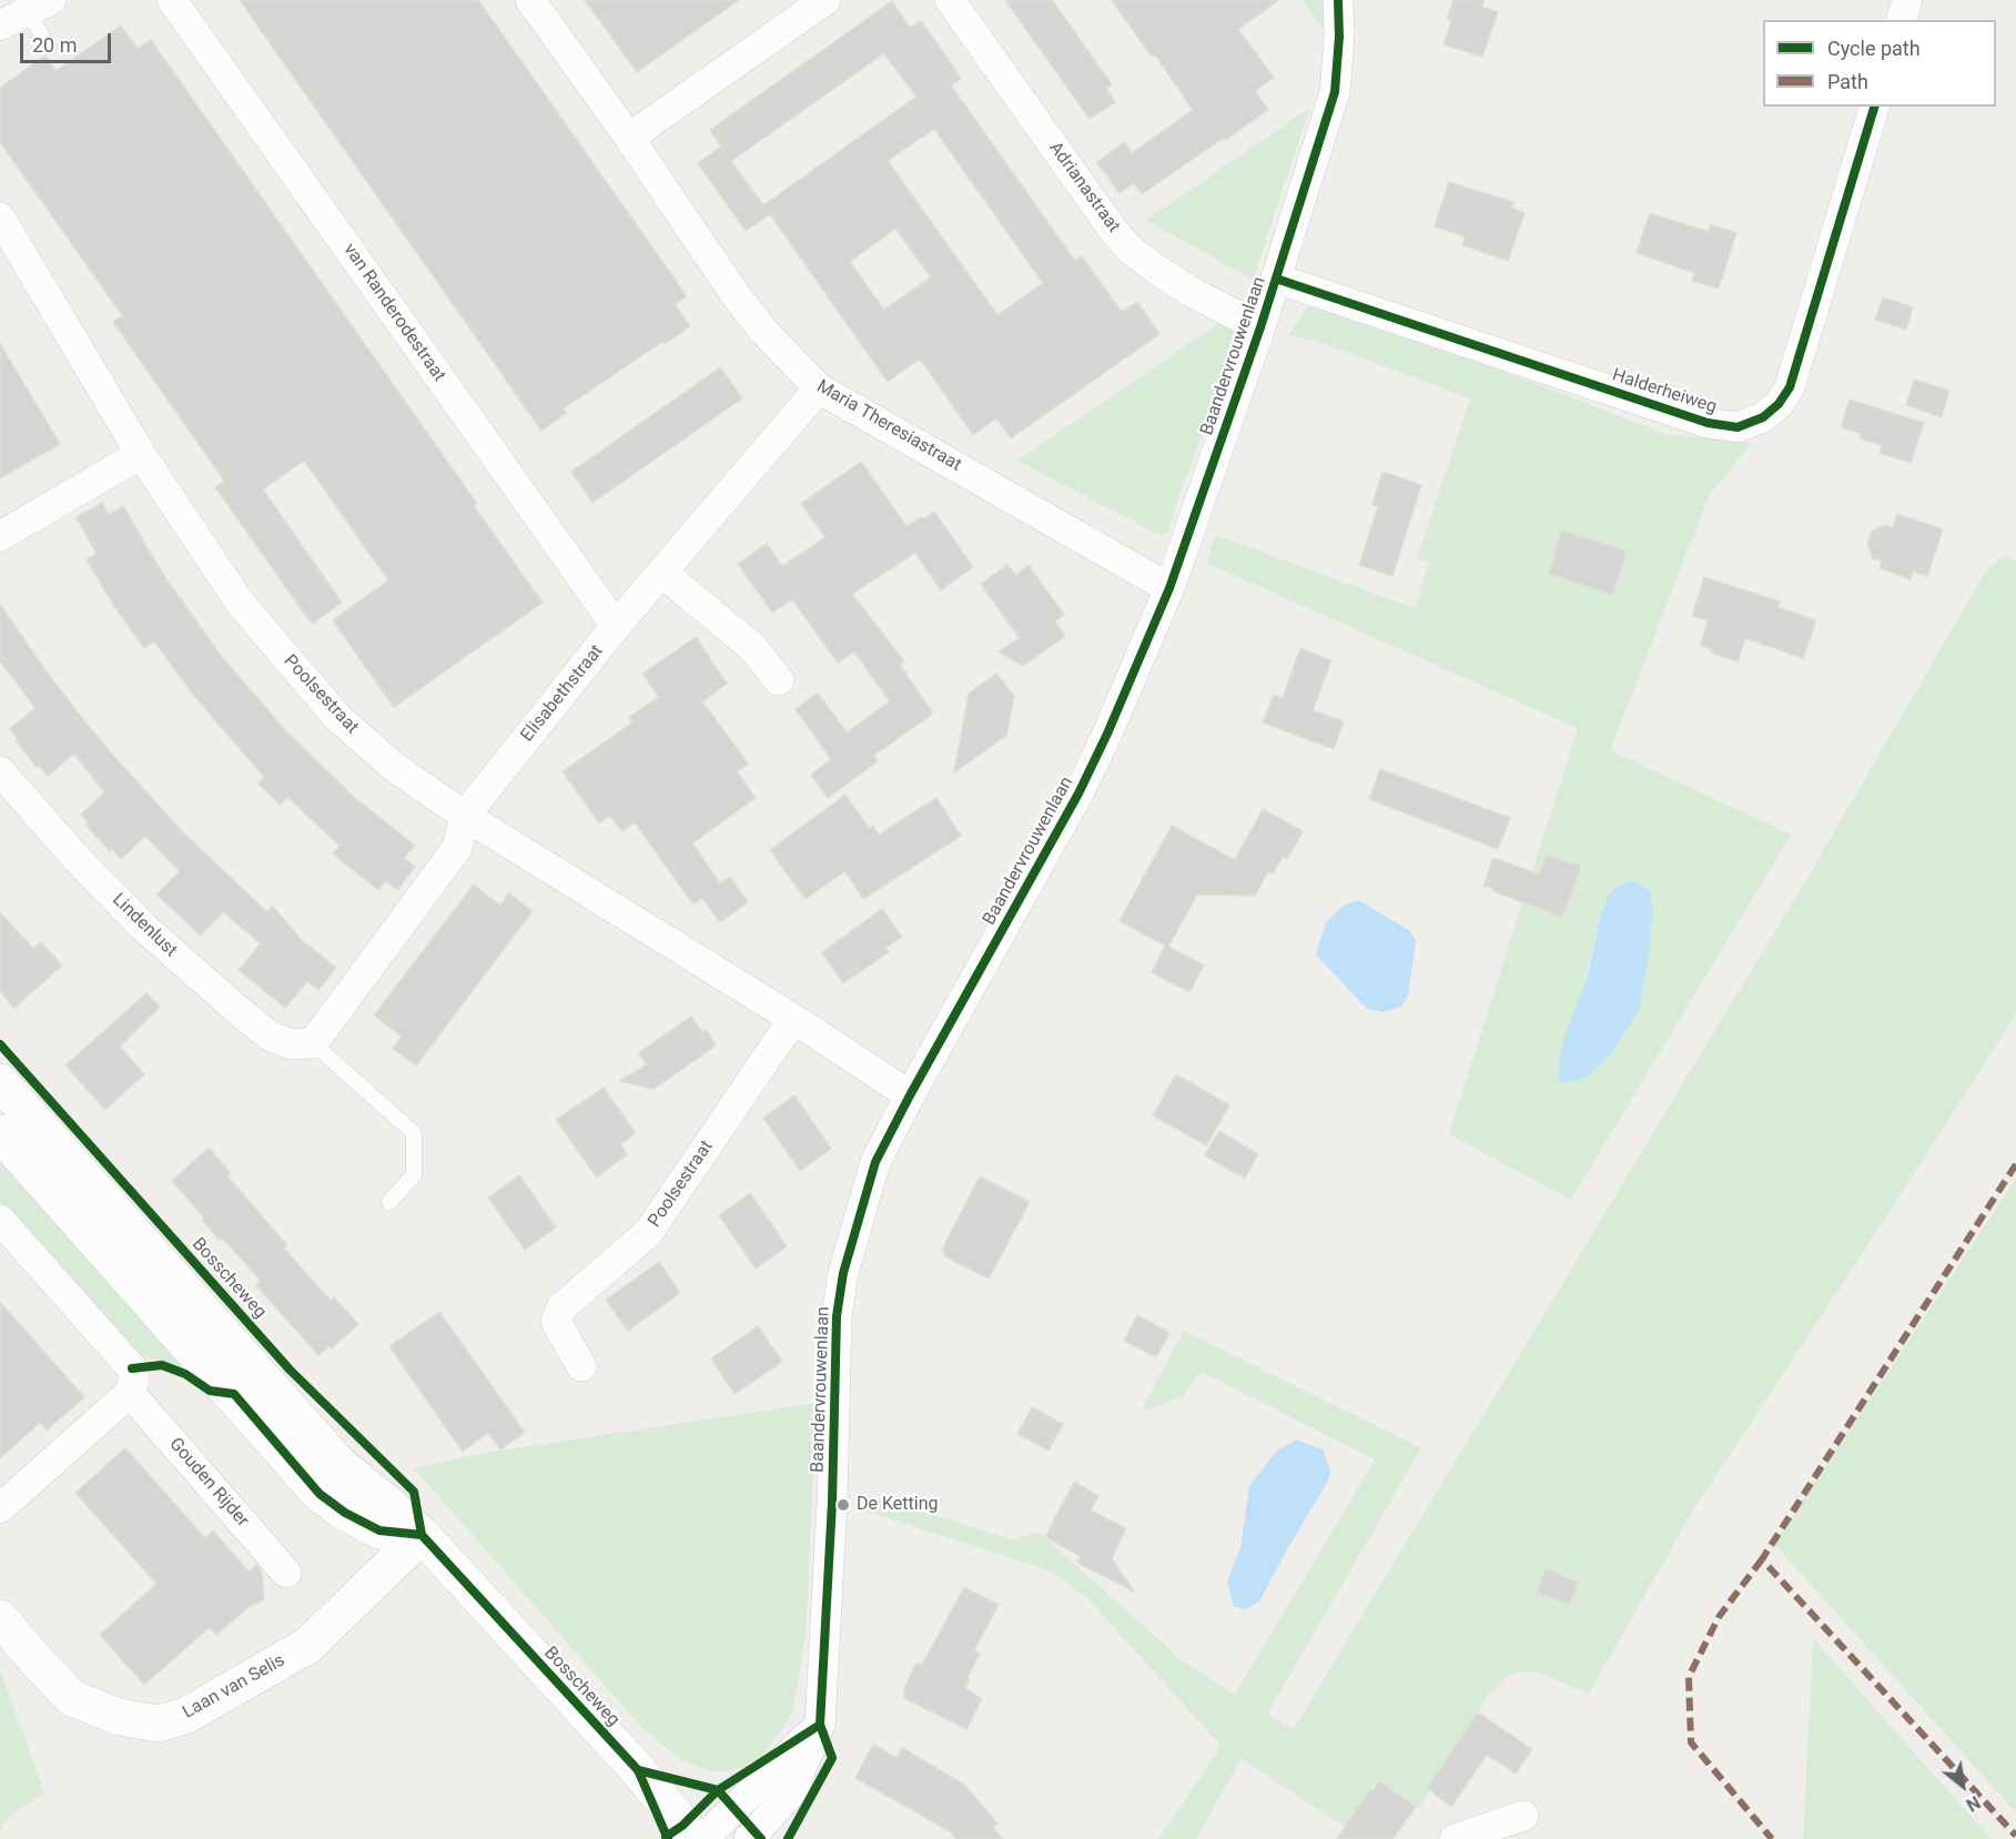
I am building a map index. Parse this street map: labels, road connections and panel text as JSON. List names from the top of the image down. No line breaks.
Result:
{"streets":{"main road":["Bosscheweg","Laan van Selis"],"street":["Adrianastraat","van Randerodestraat","Baandervrouwenlaan","Halderheiweg","Maria Theresiastraat","Elisabethstraat","Poolsestraat","Lindenlust","Gouden Rijder"]},"crossings":[["Adrianastraat","Baandervrouwenlaan"],["van Randerodestraat","Elisabethstraat"],["Baandervrouwenlaan","Halderheiweg"],["Baandervrouwenlaan","Maria Theresiastraat"],["Baandervrouwenlaan","Poolsestraat"],["Maria Theresiastraat","Elisabethstraat"],["Elisabethstraat","Poolsestraat"],["Bosscheweg","Laan van Selis"]],"places":["De Ketting"],"legend":["Cycle path","Path"],"scale_bar":"20 m","north":"bottom right"}
